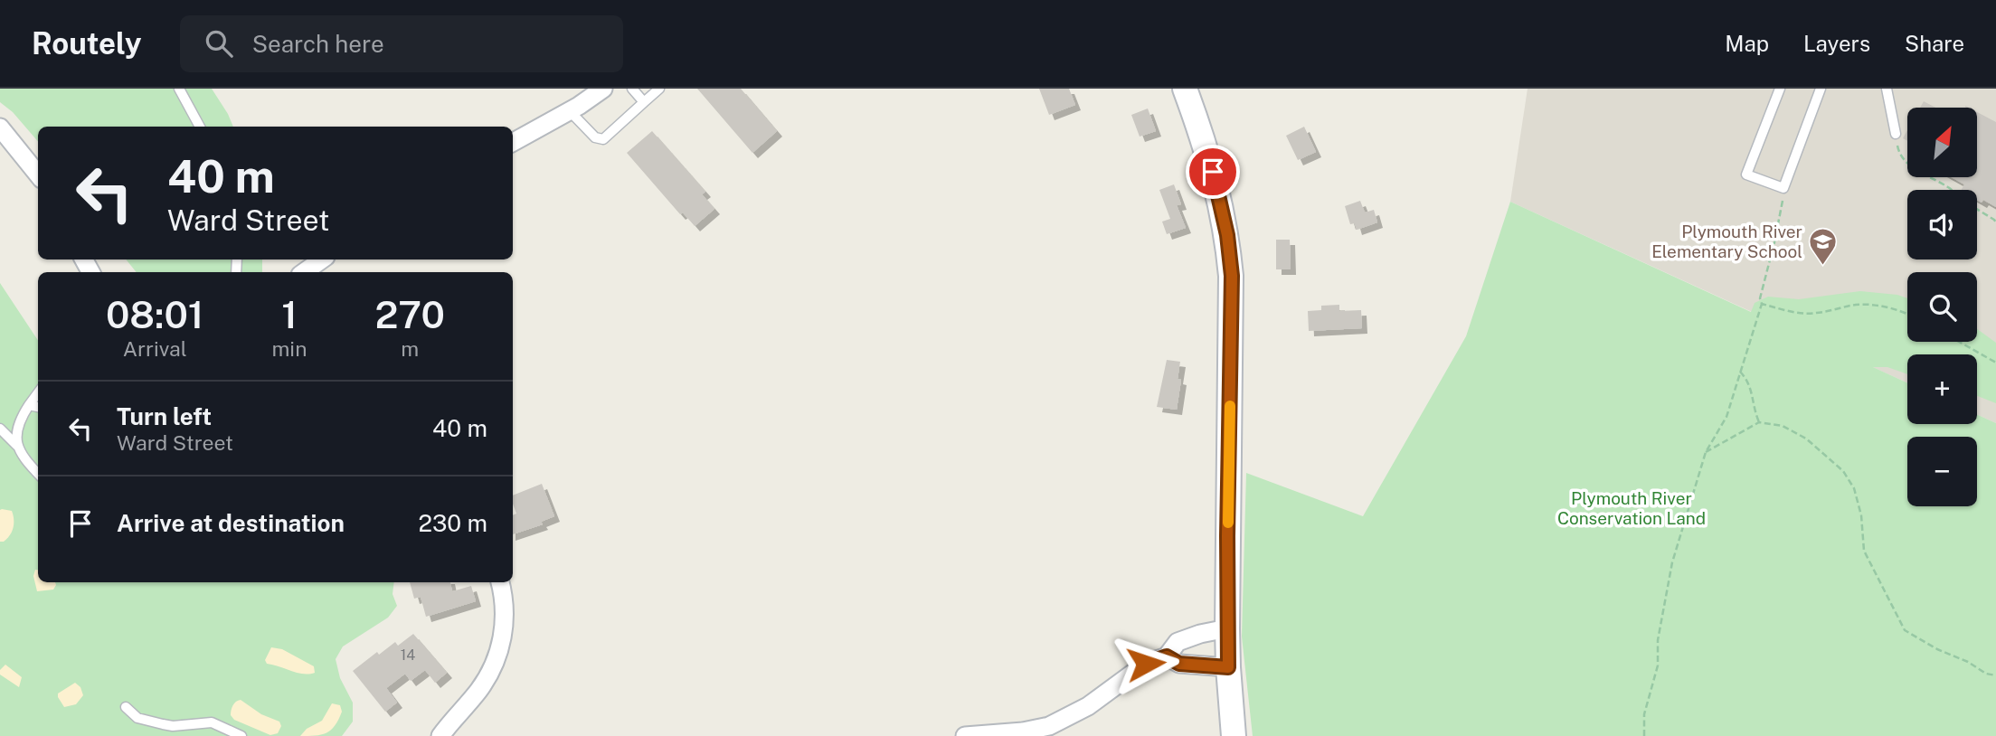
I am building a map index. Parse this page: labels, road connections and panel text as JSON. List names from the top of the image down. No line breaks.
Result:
{"parks":["Plymouth River Conservation Land"],"places":{"school or university":["Plymouth River Elementary School"]},"house_numbers":["14"],"north":"top right","page":{"header":"Routely","search":"Search here","nav":["Map","Layers","Share"],"map_buttons":["+","−"],"turn":["40 m","Ward Street"],"eta":["08:01","Arrival","1","min","270","m"],"list":[{"name":"Turn left","note":"Ward Street","value":"40 m"},{"name":"Arrive at destination","value":"230 m"}]}}
